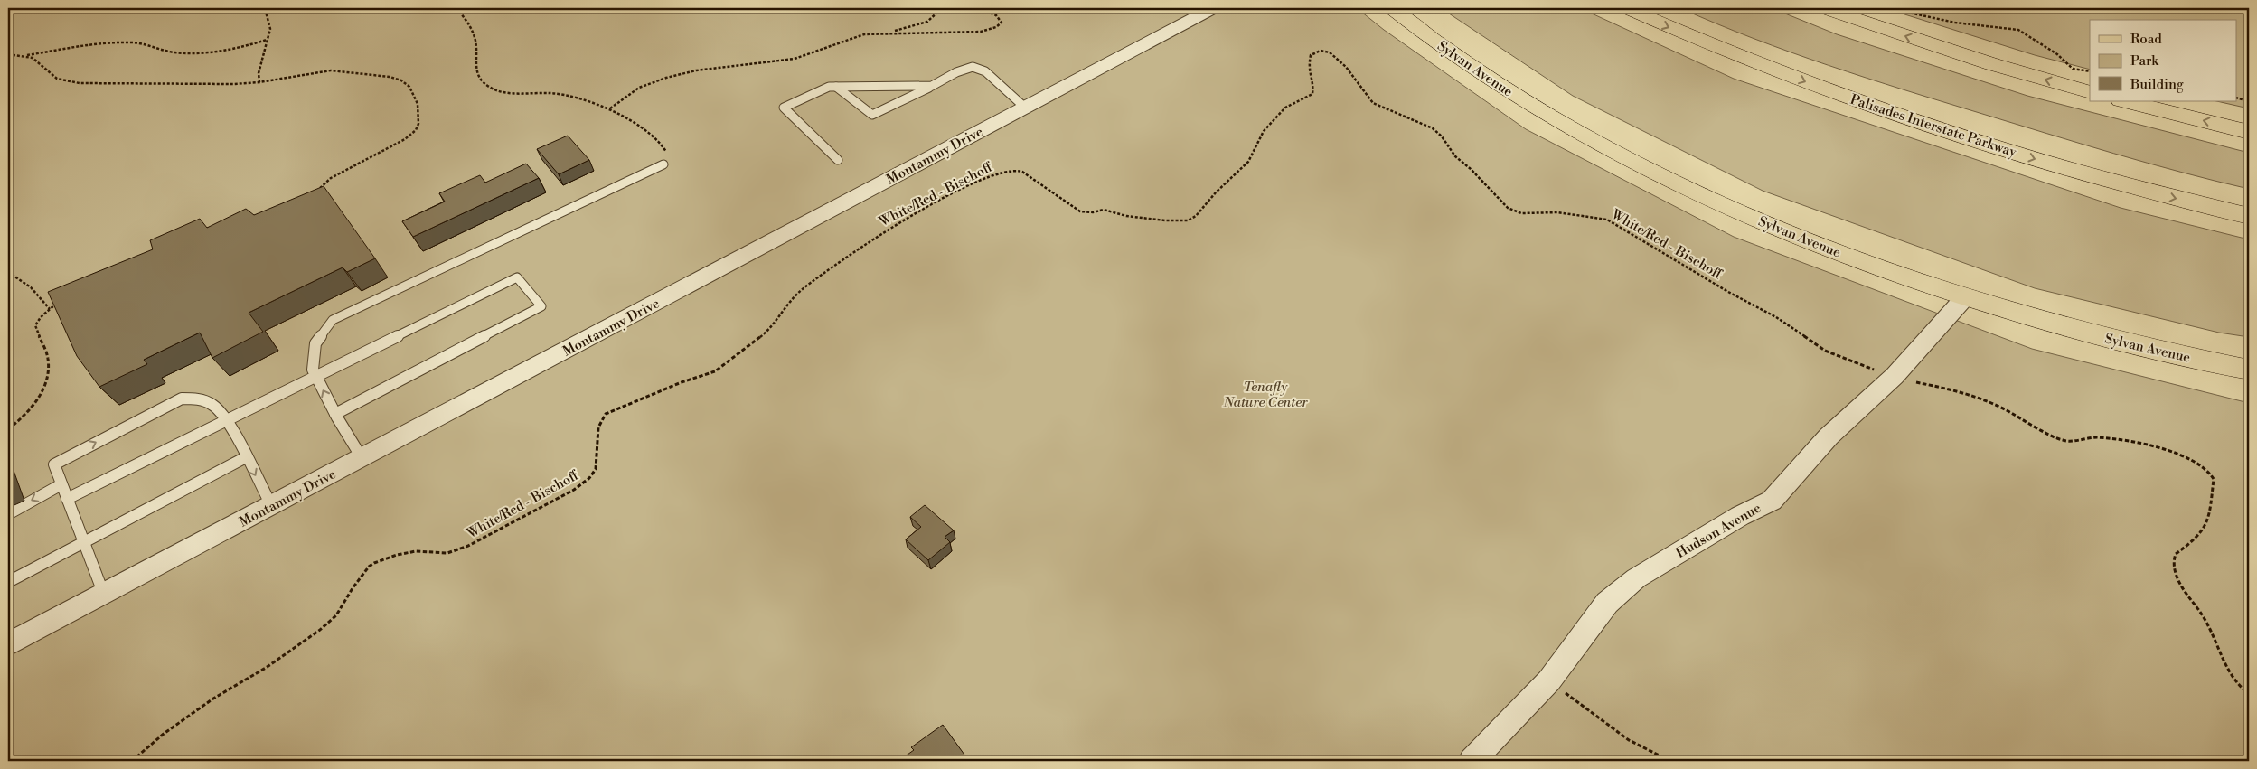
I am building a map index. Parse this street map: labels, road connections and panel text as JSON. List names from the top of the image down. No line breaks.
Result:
{"streets":{"main road":["Sylvan Avenue","Palisades Interstate Parkway"],"street":["Montammy Drive","Hudson Avenue"],"path":["White/Red - Bischoff"]},"crossings":[["Sylvan Avenue","Hudson Avenue"],["White/Red - Bischoff","Hudson Avenue"]],"parks":["Tenafly Nature Center"],"legend":["Road","Park","Building"]}
